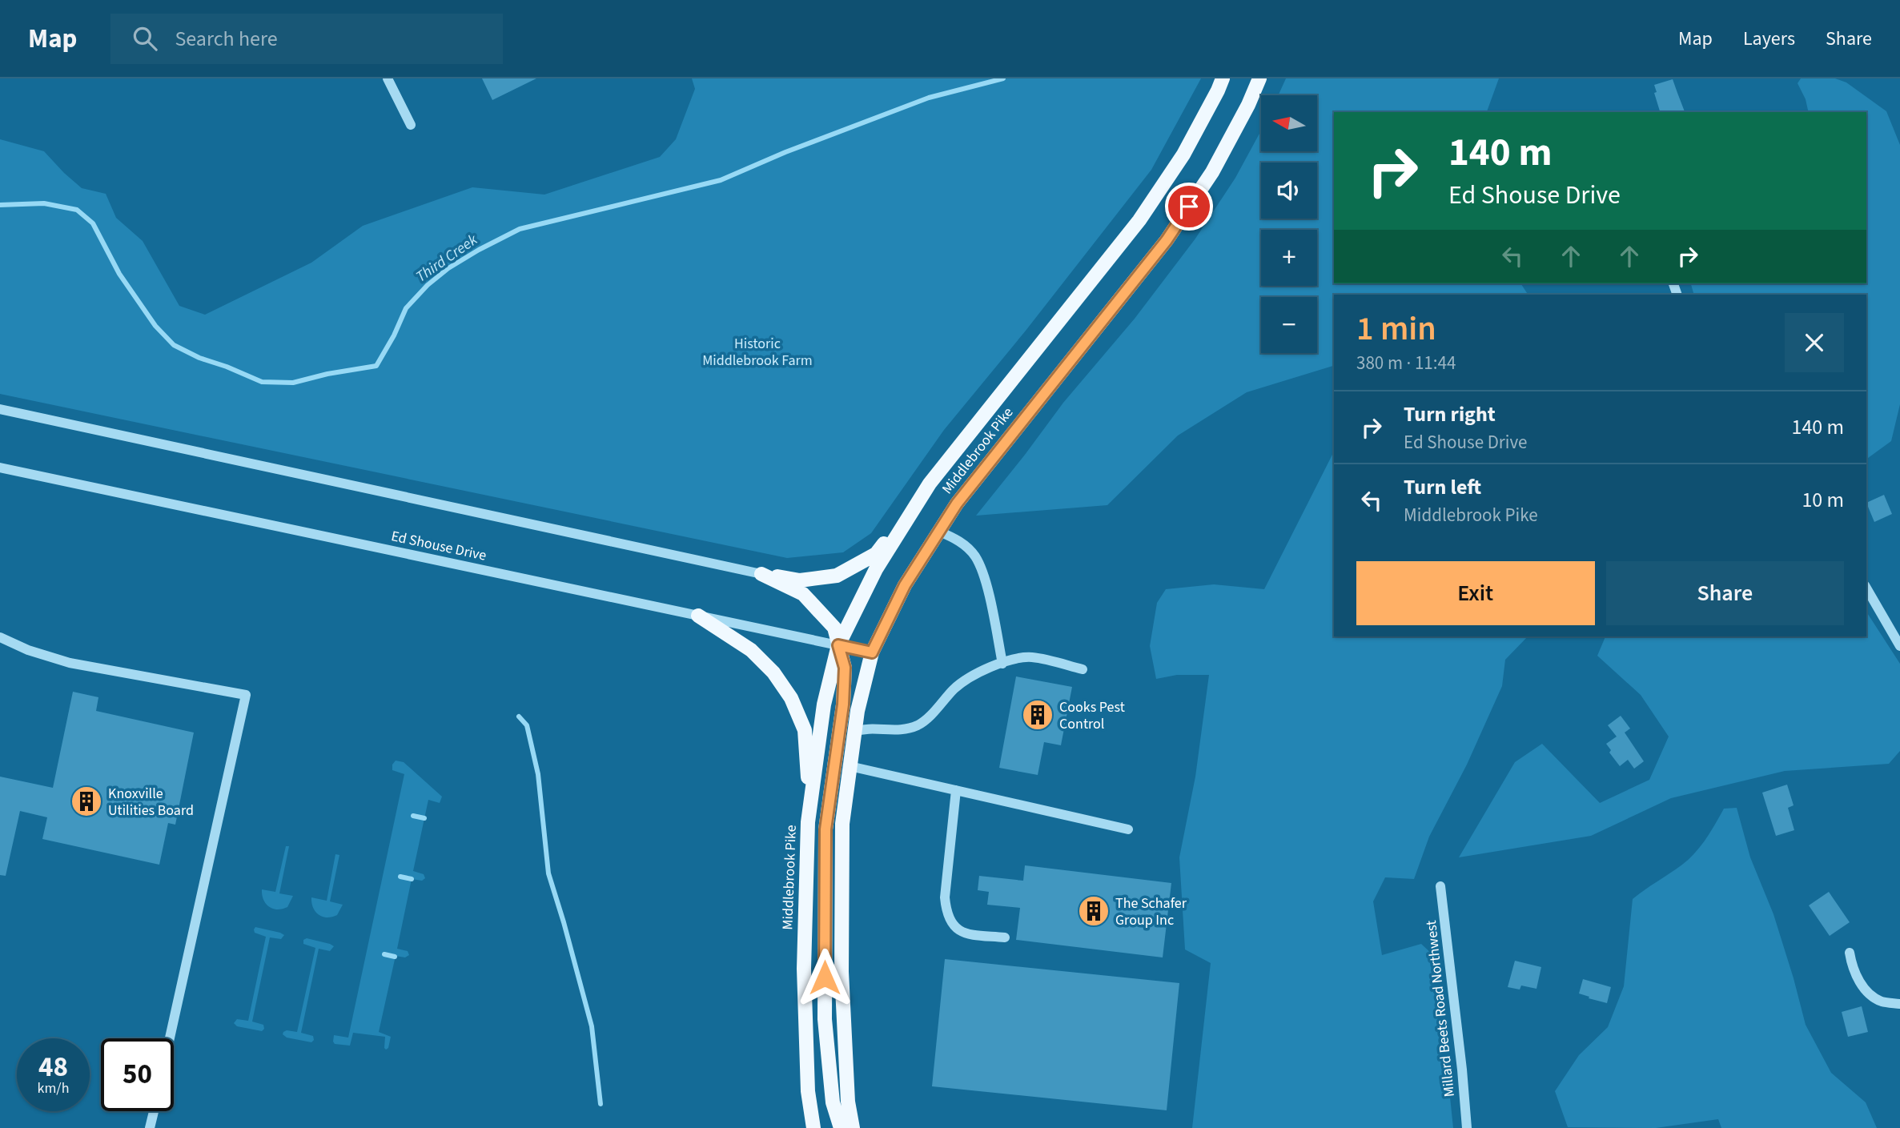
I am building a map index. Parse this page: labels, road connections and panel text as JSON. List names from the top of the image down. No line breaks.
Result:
{"streets":{"main road":["Middlebrook Pike"],"street":["Ed Shouse Drive","Millard Beets Road Northwest"]},"crossings":[["Middlebrook Pike","Ed Shouse Drive"]],"water":["Third Creek"],"parks":["Historic Middlebrook Farm"],"places":{"building":["Cooks Pest Control","Knoxville Utilities Board","The Schafer Group Inc"]},"north":"left","page":{"header":"Map","search":"Search here","nav":["Map","Layers","Share"],"map_buttons":["+","−"],"turn":["140 m","Ed Shouse Drive"],"heading":["1 min","380 m · 11:44"],"list":[{"name":"Turn right","note":"Ed Shouse Drive","value":"140 m"},{"name":"Turn left","note":"Middlebrook Pike","value":"10 m"}],"buttons":["Exit","Share"],"speed":"48 km/h","limit":"50"}}
